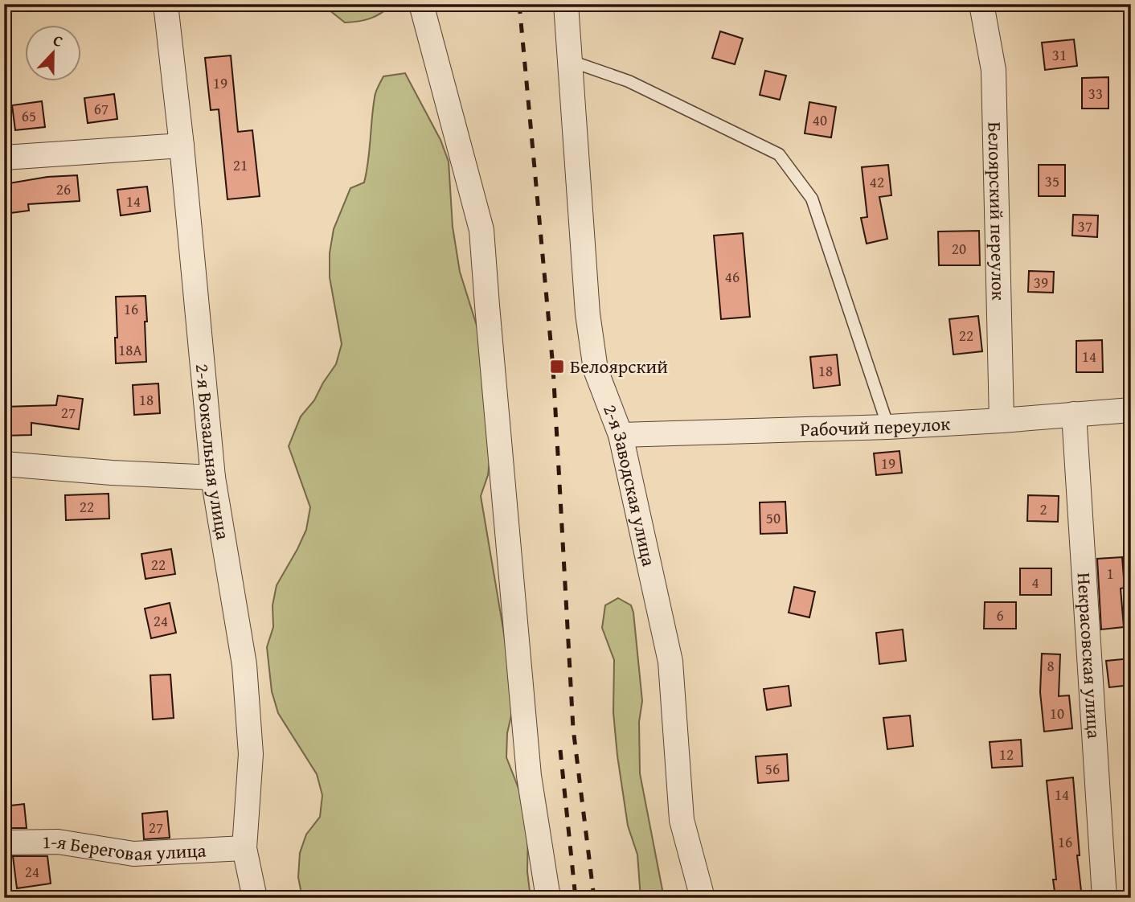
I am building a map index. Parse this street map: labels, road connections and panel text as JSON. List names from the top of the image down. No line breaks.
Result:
{"streets":{"street":["Белоярский переулок","Рабочий переулок","2-я Вокзальная улица","2-я Заводская улица","Некрасовская улица","1-я Береговая улица"]},"crossings":[["Белоярский переулок","Рабочий переулок"],["Рабочий переулок","2-я Заводская улица"],["Рабочий переулок","Некрасовская улица"],["2-я Вокзальная улица","1-я Береговая улица"]],"places":{"transit":["Белоярский"]},"house_numbers":["31","19","33","67","65","40","21","35","42","26","14","37","20","46","39","16","22","18А","14","18","18","27","19","22","2","50","22","1","4","6","24","8","10","12","56","14","27","16","24"],"north":"top"}
